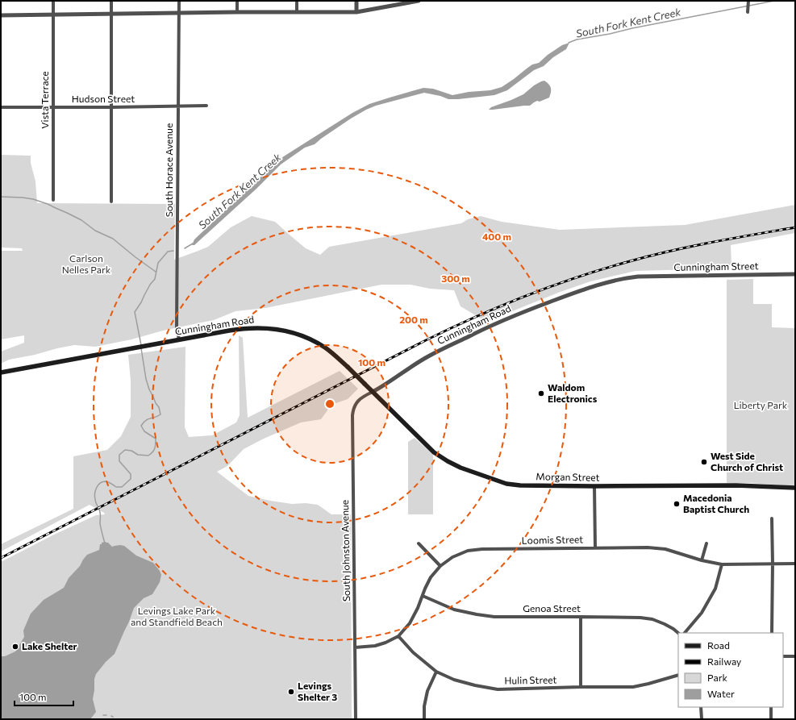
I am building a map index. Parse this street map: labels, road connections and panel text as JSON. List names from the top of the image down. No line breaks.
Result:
{"streets":{"main road":["Cunningham Road","Morgan Street"],"street":["Hudson Street","Vista Terrace","South Horace Avenue","Cunningham Street","Loomis Street","South Johnston Avenue","Genoa Street","Hulin Street"]},"crossings":[["Hudson Street","Vista Terrace"],["Hudson Street","South Horace Avenue"],["South Horace Avenue","Cunningham Road"],["Cunningham Street","Cunningham Road"],["Cunningham Road","Morgan Street"],["Cunningham Road","South Johnston Avenue"],["Morgan Street","South Johnston Avenue"],["Loomis Street","South Johnston Avenue"],["Loomis Street","Genoa Street"],["Loomis Street","Hulin Street"]],"water":["South Fork Kent Creek"],"parks":["Carlson Nelles Park","Liberty Park","Levings Lake Park and Standfield Beach"],"places":["Waldom Electronics","West Side Church of Christ","Macedonia Baptist Church","Lake Shelter","Levings Shelter 3"],"legend":["Road","Railway","Park","Water"],"scale_bar":"100 m","rings":["400 m","300 m","200 m","100 m"]}
